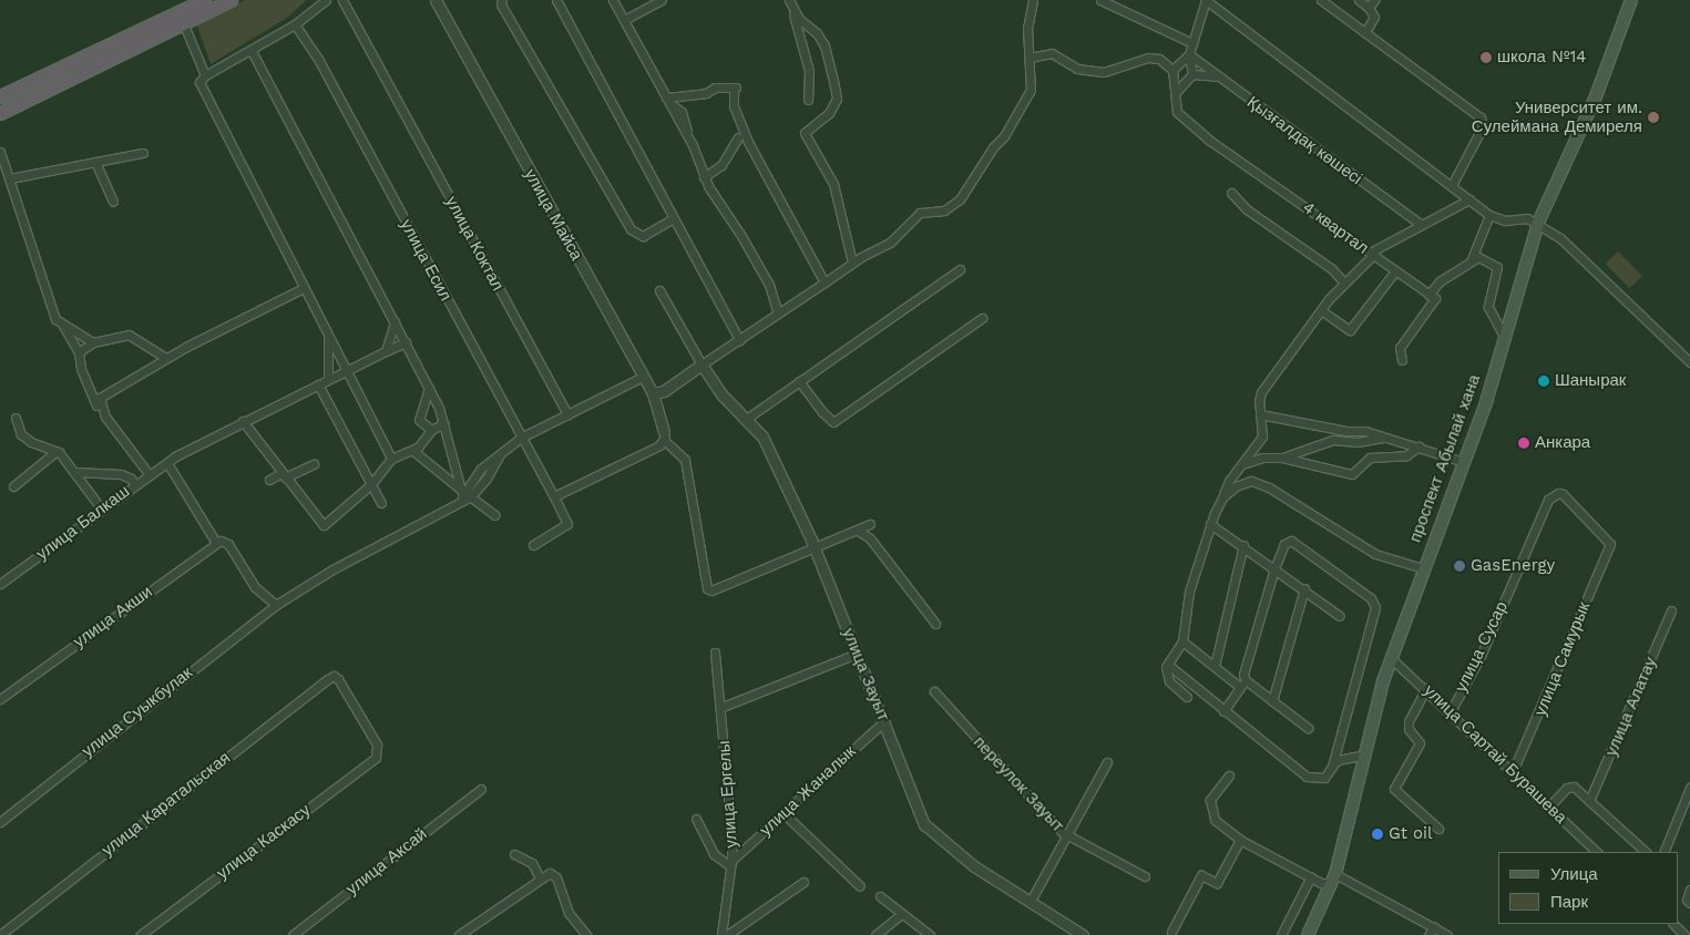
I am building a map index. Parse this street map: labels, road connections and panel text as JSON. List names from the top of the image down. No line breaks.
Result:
{"streets":{"main road":["проспект Абылай хана"],"street":["Қызғалдақ көшесі","улица Майса","4 квартал","улица Коктал","улица Есил","улица Балкаш","улица Акши","улица Сусар","улица Самурык","улица Зауыт","улица Алатау","улица Суыкбулак","улица Сартай Бурашева","переулок Зауыт","улица Жаналык","улица Ергелы","улица Каратальская","улица Каскасу","улица Аксай"]},"crossings":[["проспект Абылай хана","улица Сартай Бурашева"],["улица Сусар","улица Самурык"],["улица Сусар","улица Сартай Бурашева"],["улица Самурык","улица Сартай Бурашева"],["улица Зауыт","улица Жаналык"],["улица Жаналык","улица Ергелы"],["улица Каратальская","улица Каскасу"]],"places":["школа №14","Университет им. Сулеймана Демиреля","Шанырак","Анкара","GasEnergy","Gt oil"],"legend":["Улица","Парк"]}
